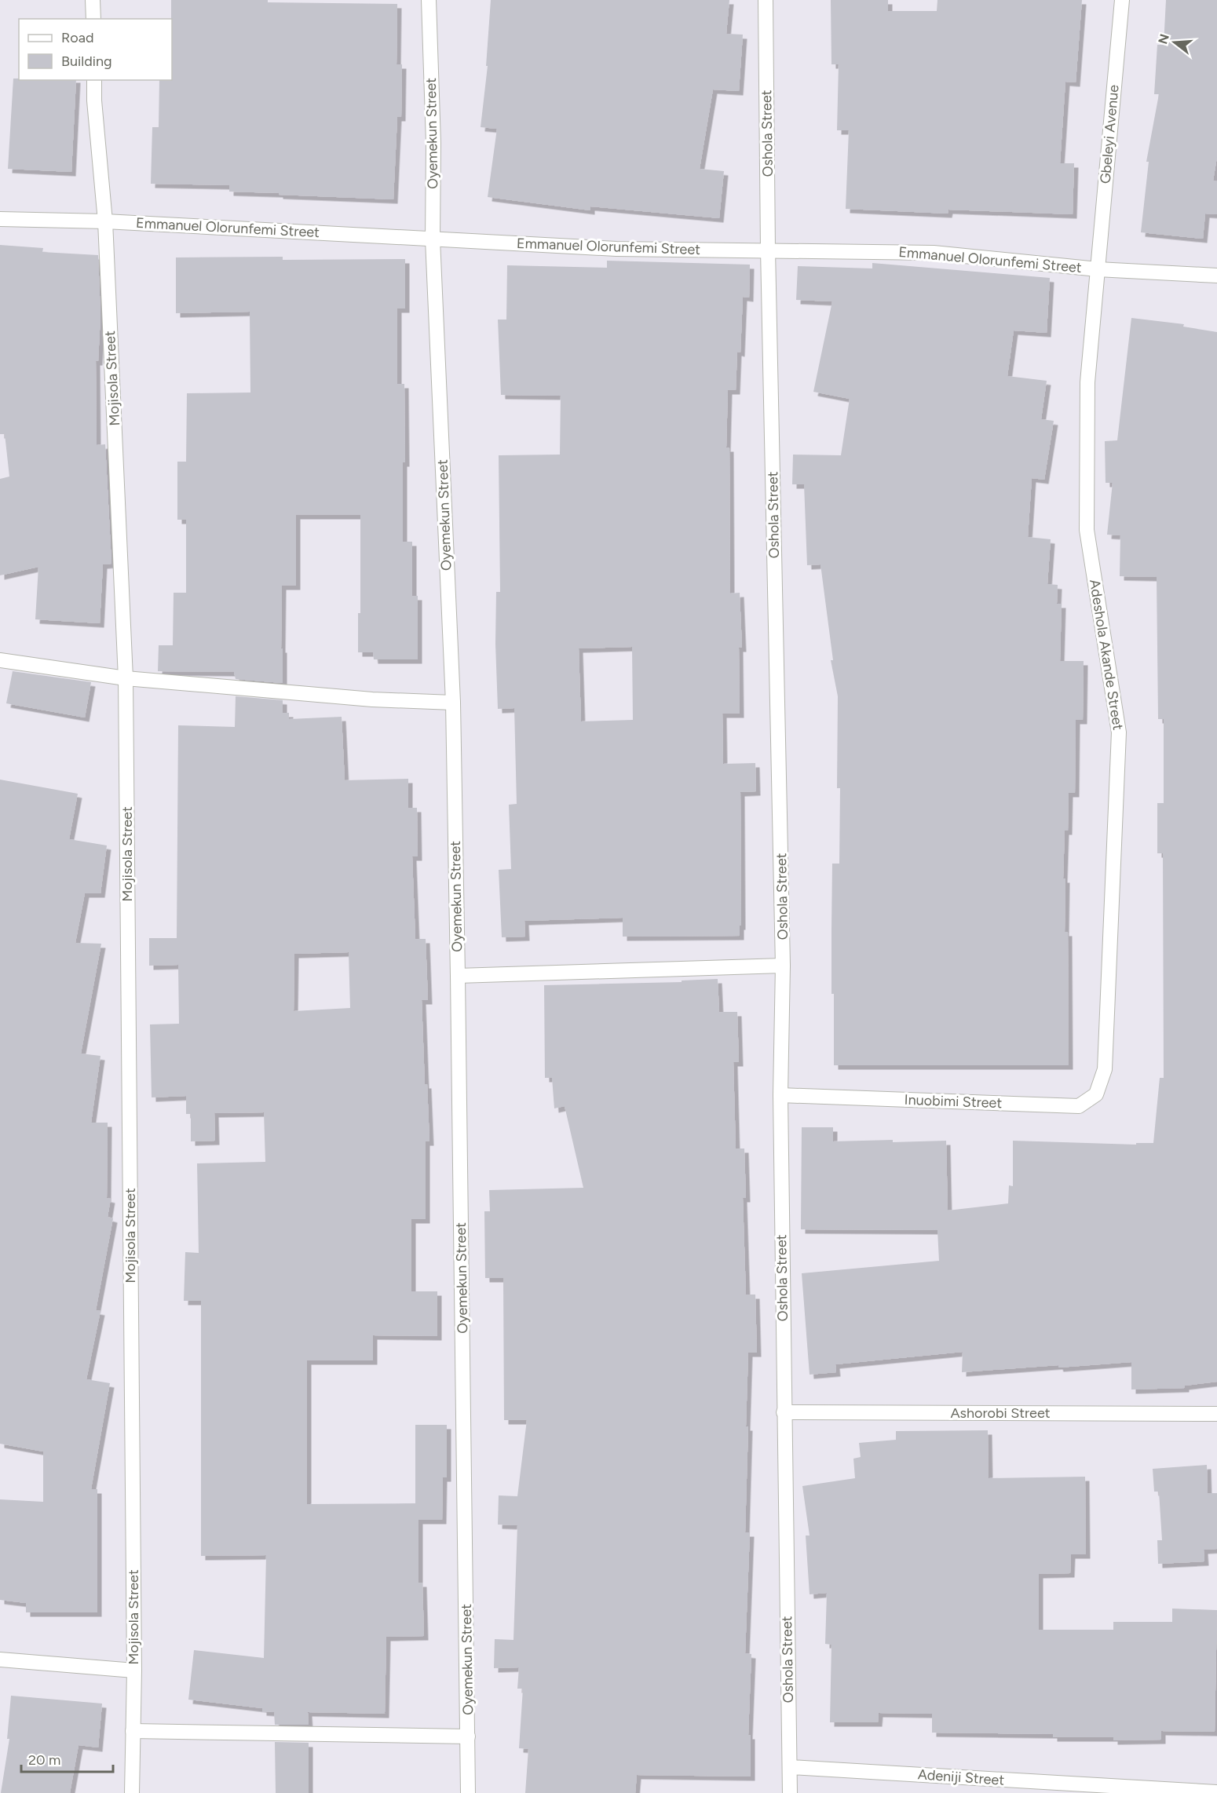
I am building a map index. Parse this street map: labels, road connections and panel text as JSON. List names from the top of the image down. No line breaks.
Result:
{"streets":{"street":["Oyemekun Street","Oshola Street","Gbeleyi Avenue","Emmanuel Olorunfemi Street","Mojisola Street","Adeshola Akande Street","Inuobimi Street","Ashorobi Street","Adeniji Street"]},"crossings":[["Oyemekun Street","Emmanuel Olorunfemi Street"],["Oshola Street","Emmanuel Olorunfemi Street"],["Oshola Street","Inuobimi Street"],["Oshola Street","Ashorobi Street"],["Oshola Street","Adeniji Street"],["Gbeleyi Avenue","Emmanuel Olorunfemi Street"],["Gbeleyi Avenue","Adeshola Akande Street"],["Emmanuel Olorunfemi Street","Mojisola Street"],["Emmanuel Olorunfemi Street","Adeshola Akande Street"],["Adeshola Akande Street","Inuobimi Street"]],"legend":["Road","Building"],"scale_bar":"20 m","north":"left"}
